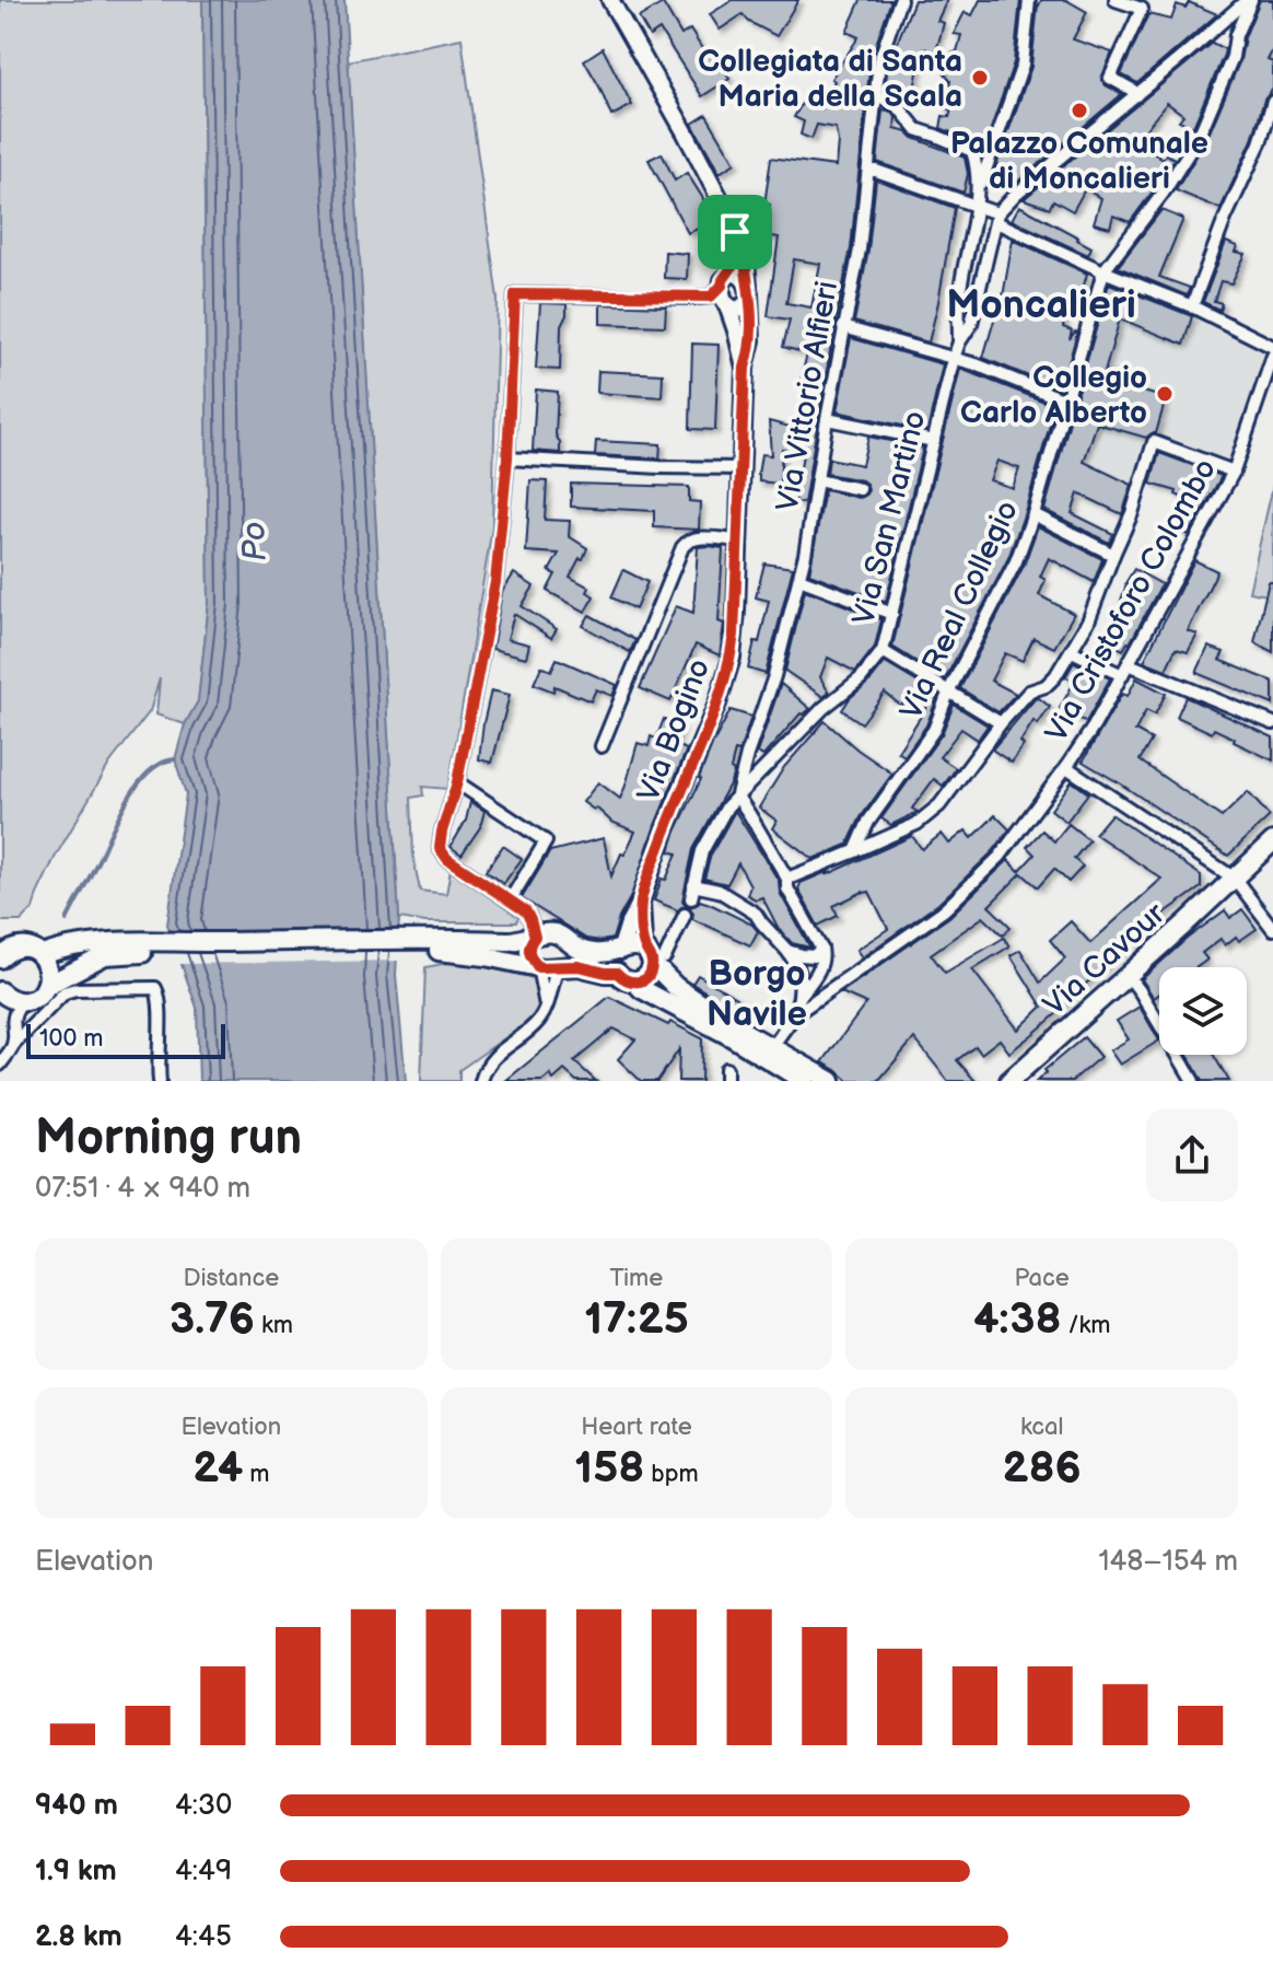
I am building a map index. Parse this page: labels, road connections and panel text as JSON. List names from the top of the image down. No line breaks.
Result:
{"streets":{"main road":["Via Bogino","Via Cavour"],"street":["Via Vittorio Alfieri","Via San Martino","Via Cristoforo Colombo","Via Real Collegio"]},"crossings":[["Via Vittorio Alfieri","Via San Martino"]],"districts":["Moncalieri","Borgo Navile"],"water":["Po"],"places":["Collegiata di Santa Maria della Scala","Palazzo Comunale di Moncalieri","Collegio Carlo Alberto"],"scale_bar":"100 m","page":{"scale":"100 m","heading":["Morning run","07:51 · 4 × 940 m"],"stats":[["Distance","3.76 km"],["Time","17:25"],["Pace","4:38 /km"],["Elevation","24 m"],["Heart rate","158 bpm"],["kcal","286"]],"chart":["Elevation","148–154 m"],"list":[{"name":"940 m","note":"4:30"},{"name":"1.9 km","note":"4:49"},{"name":"2.8 km","note":"4:45"}]}}
